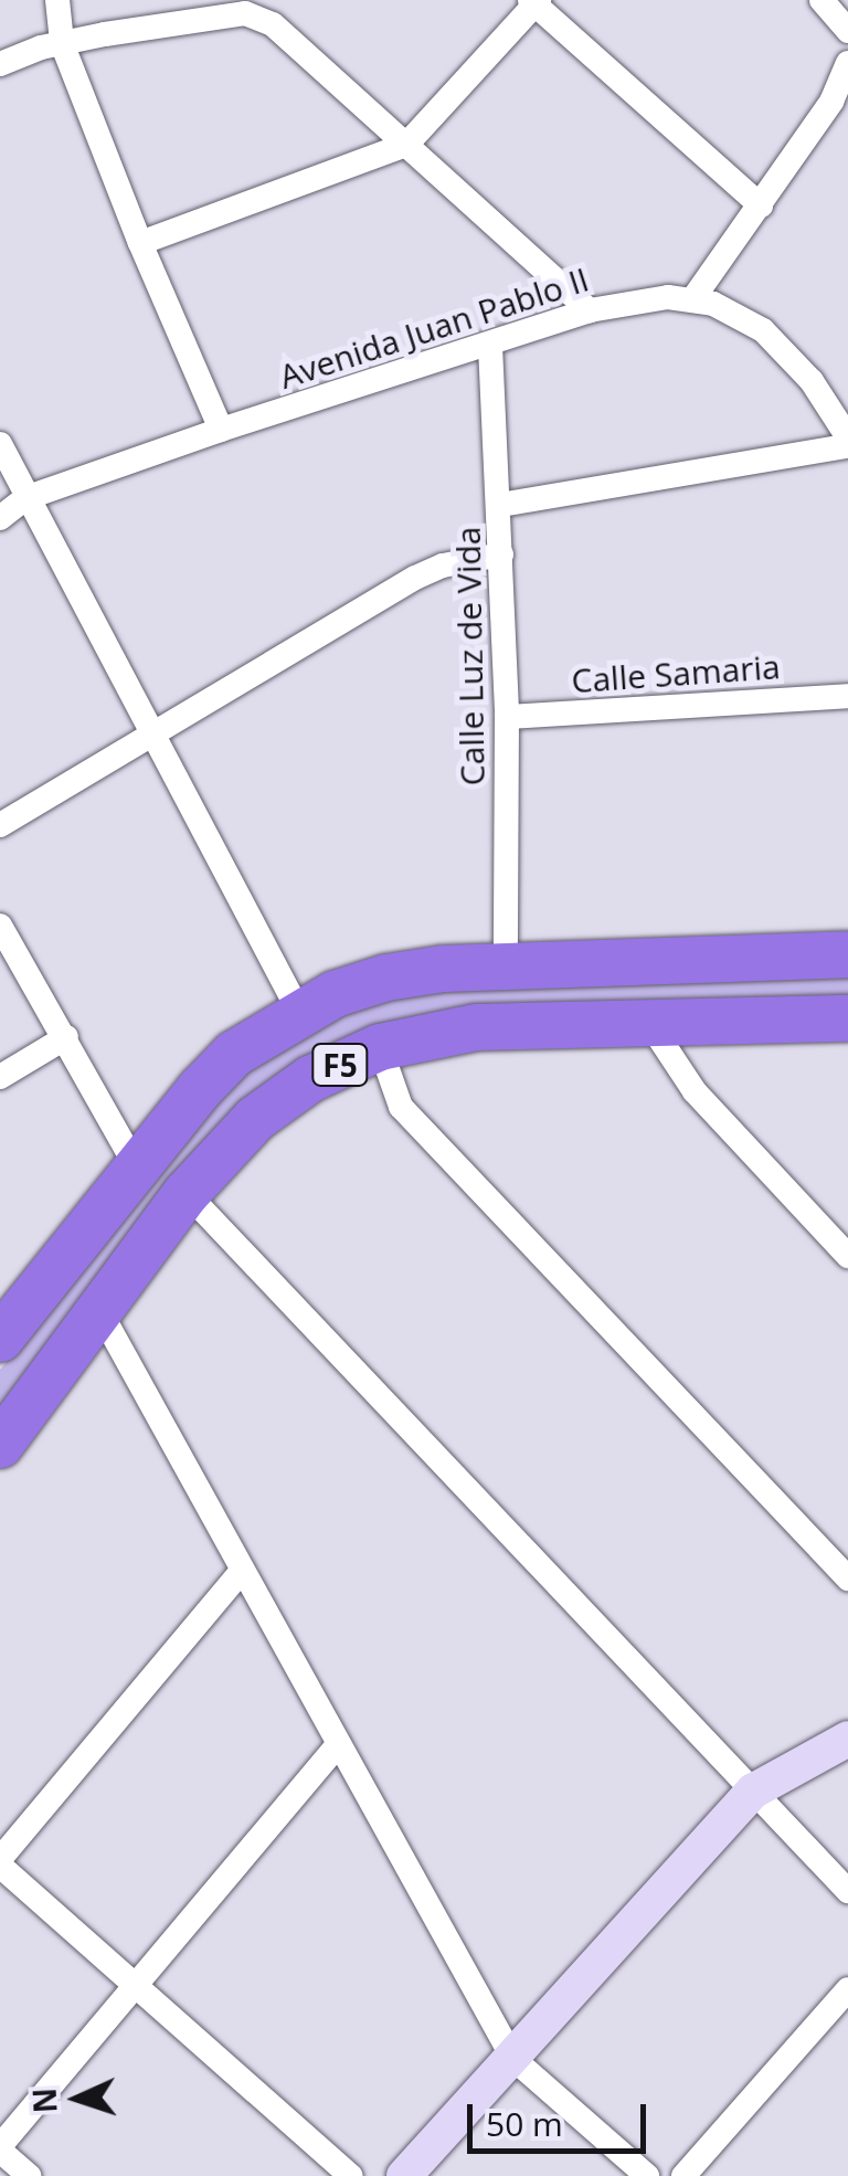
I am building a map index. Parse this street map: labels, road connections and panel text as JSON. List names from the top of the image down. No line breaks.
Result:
{"streets":{"highway":["F5"],"street":["Avenida Juan Pablo II","Calle Luz de Vida","Calle Samaria"]},"crossings":[["Avenida Juan Pablo II","Calle Luz de Vida"],["Calle Luz de Vida","Calle Samaria"],["Calle Luz de Vida","F5"]],"scale_bar":"50 m","north":"left"}
